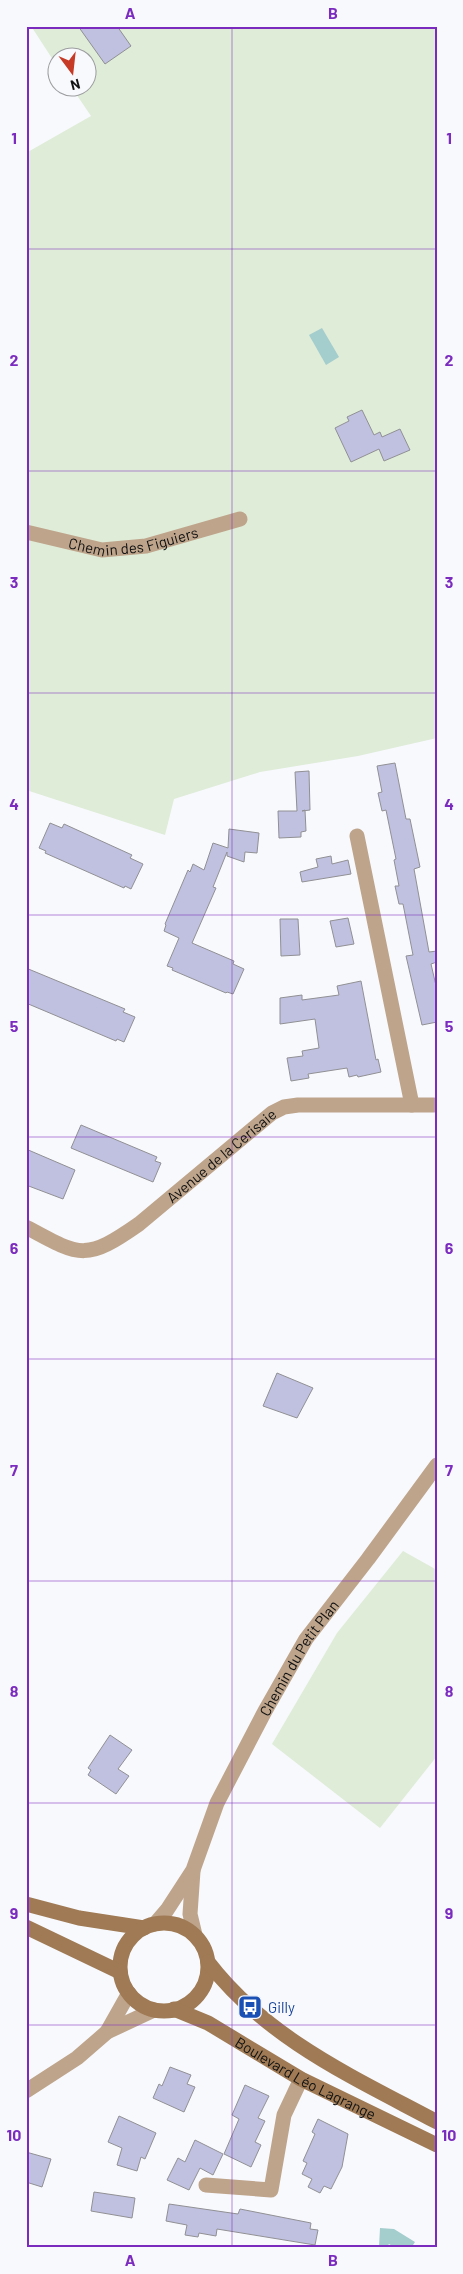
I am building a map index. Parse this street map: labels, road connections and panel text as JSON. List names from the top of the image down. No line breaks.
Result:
{"streets":{"main road":["Boulevard Léo Lagrange"],"street":["Chemin des Figuiers","Avenue de la Cerisaie","Chemin du Petit Plan"]},"crossings":[["Chemin du Petit Plan","Boulevard Léo Lagrange"]],"places":{"bus stop":["Gilly"]},"north":"bottom","grid":{"columns":["A","B"],"rows":["1","2","3","4","5","6","7","8","9","10"]}}
